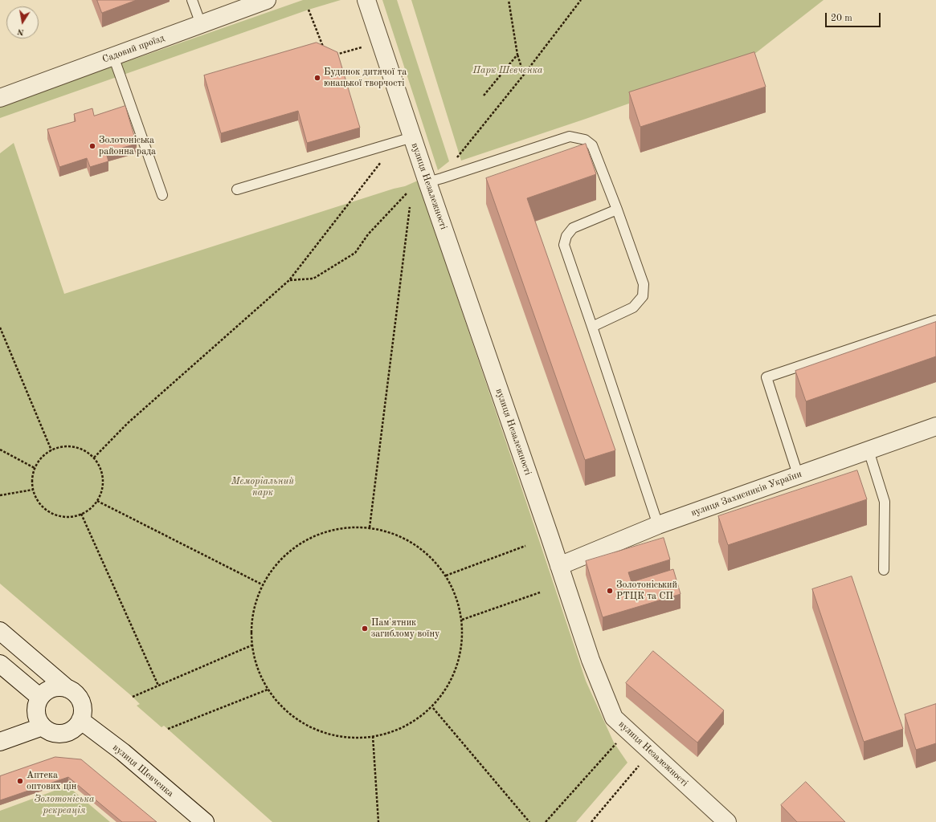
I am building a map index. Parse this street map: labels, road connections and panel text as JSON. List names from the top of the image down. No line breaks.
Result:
{"streets":{"street":["Садовий проїзд","вулиця Незалежності","вулиця Захисників України","вулиця Шевченка"]},"crossings":[["вулиця Незалежності","вулиця Захисників України"]],"parks":["Парк Шевченка","Меморіальний парк","Золотоніська рекреація"],"places":["Будинок дитячої та юнацької творчості","Золотоніська районна рада","Золотоніський РТЦК та СП","Пам'ятник загиблому воїну","Аптека оптових цін"],"scale_bar":"20 m","north":"bottom"}
